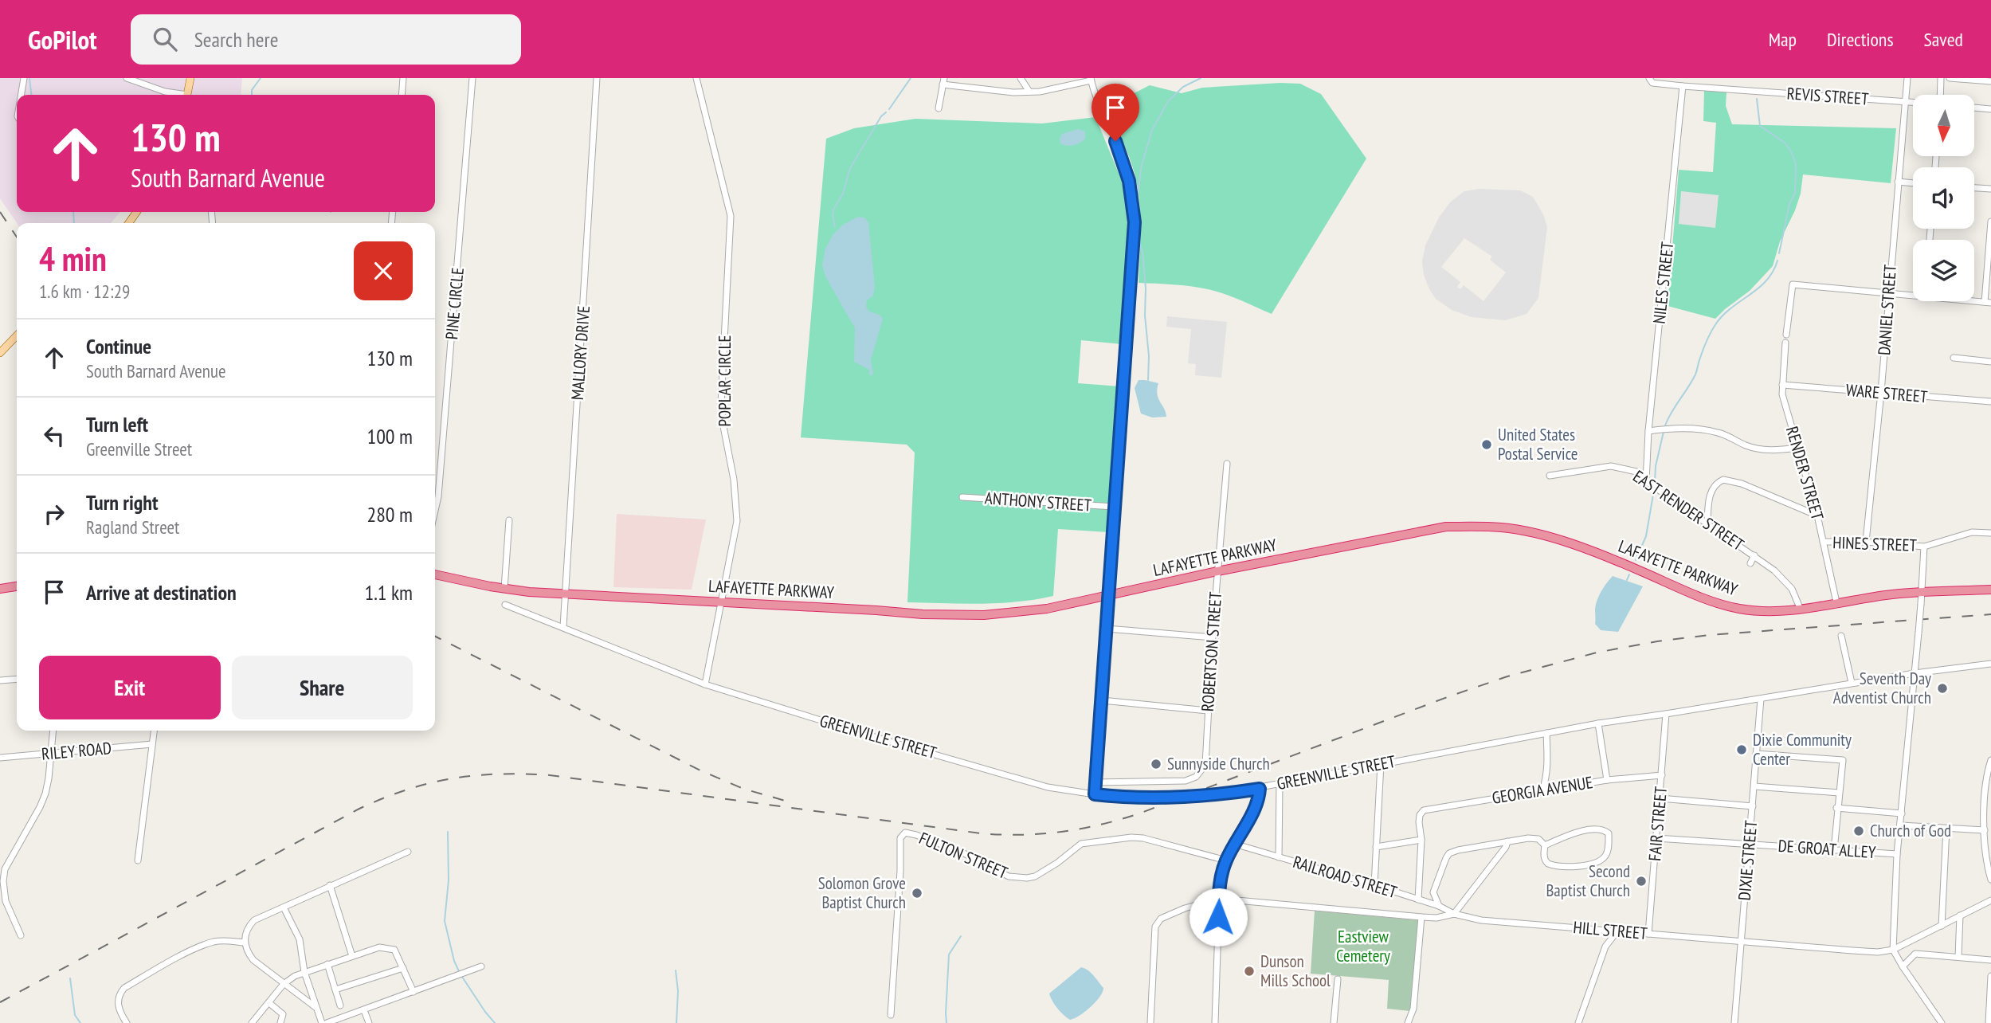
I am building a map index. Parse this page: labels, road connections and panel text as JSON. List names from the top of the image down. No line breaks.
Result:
{"streets":{"highway":["LAFAYETTE PARKWAY"],"street":["REVIS STREET","NILES STREET","PINE CIRCLE","DANIEL STREET","MALLORY DRIVE","POPLAR CIRCLE","WARE STREET","RENDER STREET","ANTHONY STREET","EAST RENDER STREET","HINES STREET","ROBERTSON STREET","GREENVILLE STREET","RILEY ROAD","GEORGIA AVENUE","FAIR STREET","DE GROAT ALLEY","FULTON STREET","DIXIE STREET","RAILROAD STREET","HILL STREET"]},"crossings":[["REVIS STREET","NILES STREET"],["REVIS STREET","DANIEL STREET"],["NILES STREET","EAST RENDER STREET"],["DANIEL STREET","WARE STREET"],["DANIEL STREET","HINES STREET"],["MALLORY DRIVE","LAFAYETTE PARKWAY"],["MALLORY DRIVE","GREENVILLE STREET"],["POPLAR CIRCLE","LAFAYETTE PARKWAY"],["POPLAR CIRCLE","GREENVILLE STREET"],["WARE STREET","RENDER STREET"],["RENDER STREET","HINES STREET"],["RENDER STREET","LAFAYETTE PARKWAY"],["EAST RENDER STREET","LAFAYETTE PARKWAY"],["LAFAYETTE PARKWAY","ROBERTSON STREET"],["GREENVILLE STREET","FAIR STREET"],["GREENVILLE STREET","DIXIE STREET"],["GEORGIA AVENUE","FAIR STREET"],["FAIR STREET","DE GROAT ALLEY"],["FAIR STREET","HILL STREET"],["DE GROAT ALLEY","DIXIE STREET"],["DIXIE STREET","HILL STREET"],["RAILROAD STREET","HILL STREET"]],"parks":["Eastview Cemetery"],"places":["United States Postal Service","Seventh Day Adventist Church","Dixie Community Center","Sunnyside Church","Church of God","Second Baptist Church","Solomon Grove Baptist Church","Dunson Mills School"],"north":"bottom","page":{"header":"GoPilot","search":"Search here","nav":["Map","Directions","Saved"],"turn":["130 m","South Barnard Avenue"],"heading":["4 min","1.6 km · 12:29"],"list":[{"name":"Continue","note":"South Barnard Avenue","value":"130 m"},{"name":"Turn left","note":"Greenville Street","value":"100 m"},{"name":"Turn right","note":"Ragland Street","value":"280 m"},{"name":"Arrive at destination","value":"1.1 km"}],"buttons":["Exit","Share"]}}
